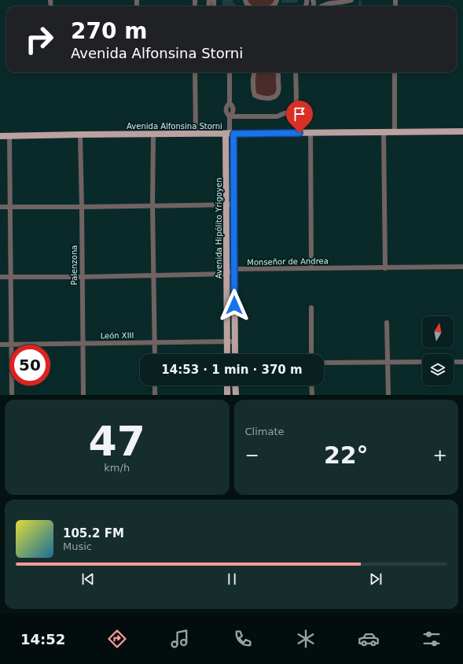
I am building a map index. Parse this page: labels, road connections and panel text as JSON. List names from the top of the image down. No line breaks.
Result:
{"streets":{"main road":["Avenida Alfonsina Storni","Avenida Hipólito Yrigoyen"],"street":["Monseñor de Andrea","Palenzona","León XIII"]},"crossings":[["Avenida Alfonsina Storni","Avenida Hipólito Yrigoyen"],["Avenida Alfonsina Storni","Palenzona"],["Avenida Hipólito Yrigoyen","Monseñor de Andrea"],["Avenida Hipólito Yrigoyen","León XIII"],["Palenzona","León XIII"]],"north":"top","page":{"turn":["270 m","Avenida Alfonsina Storni"],"limit":"50","trip":"14:53 · 1 min · 370 m","tile":[["47","km/h"],"Climate"],"heat":["−","22°","+"],"song":["105.2 FM","Music"],"tabs":"14:52"}}
